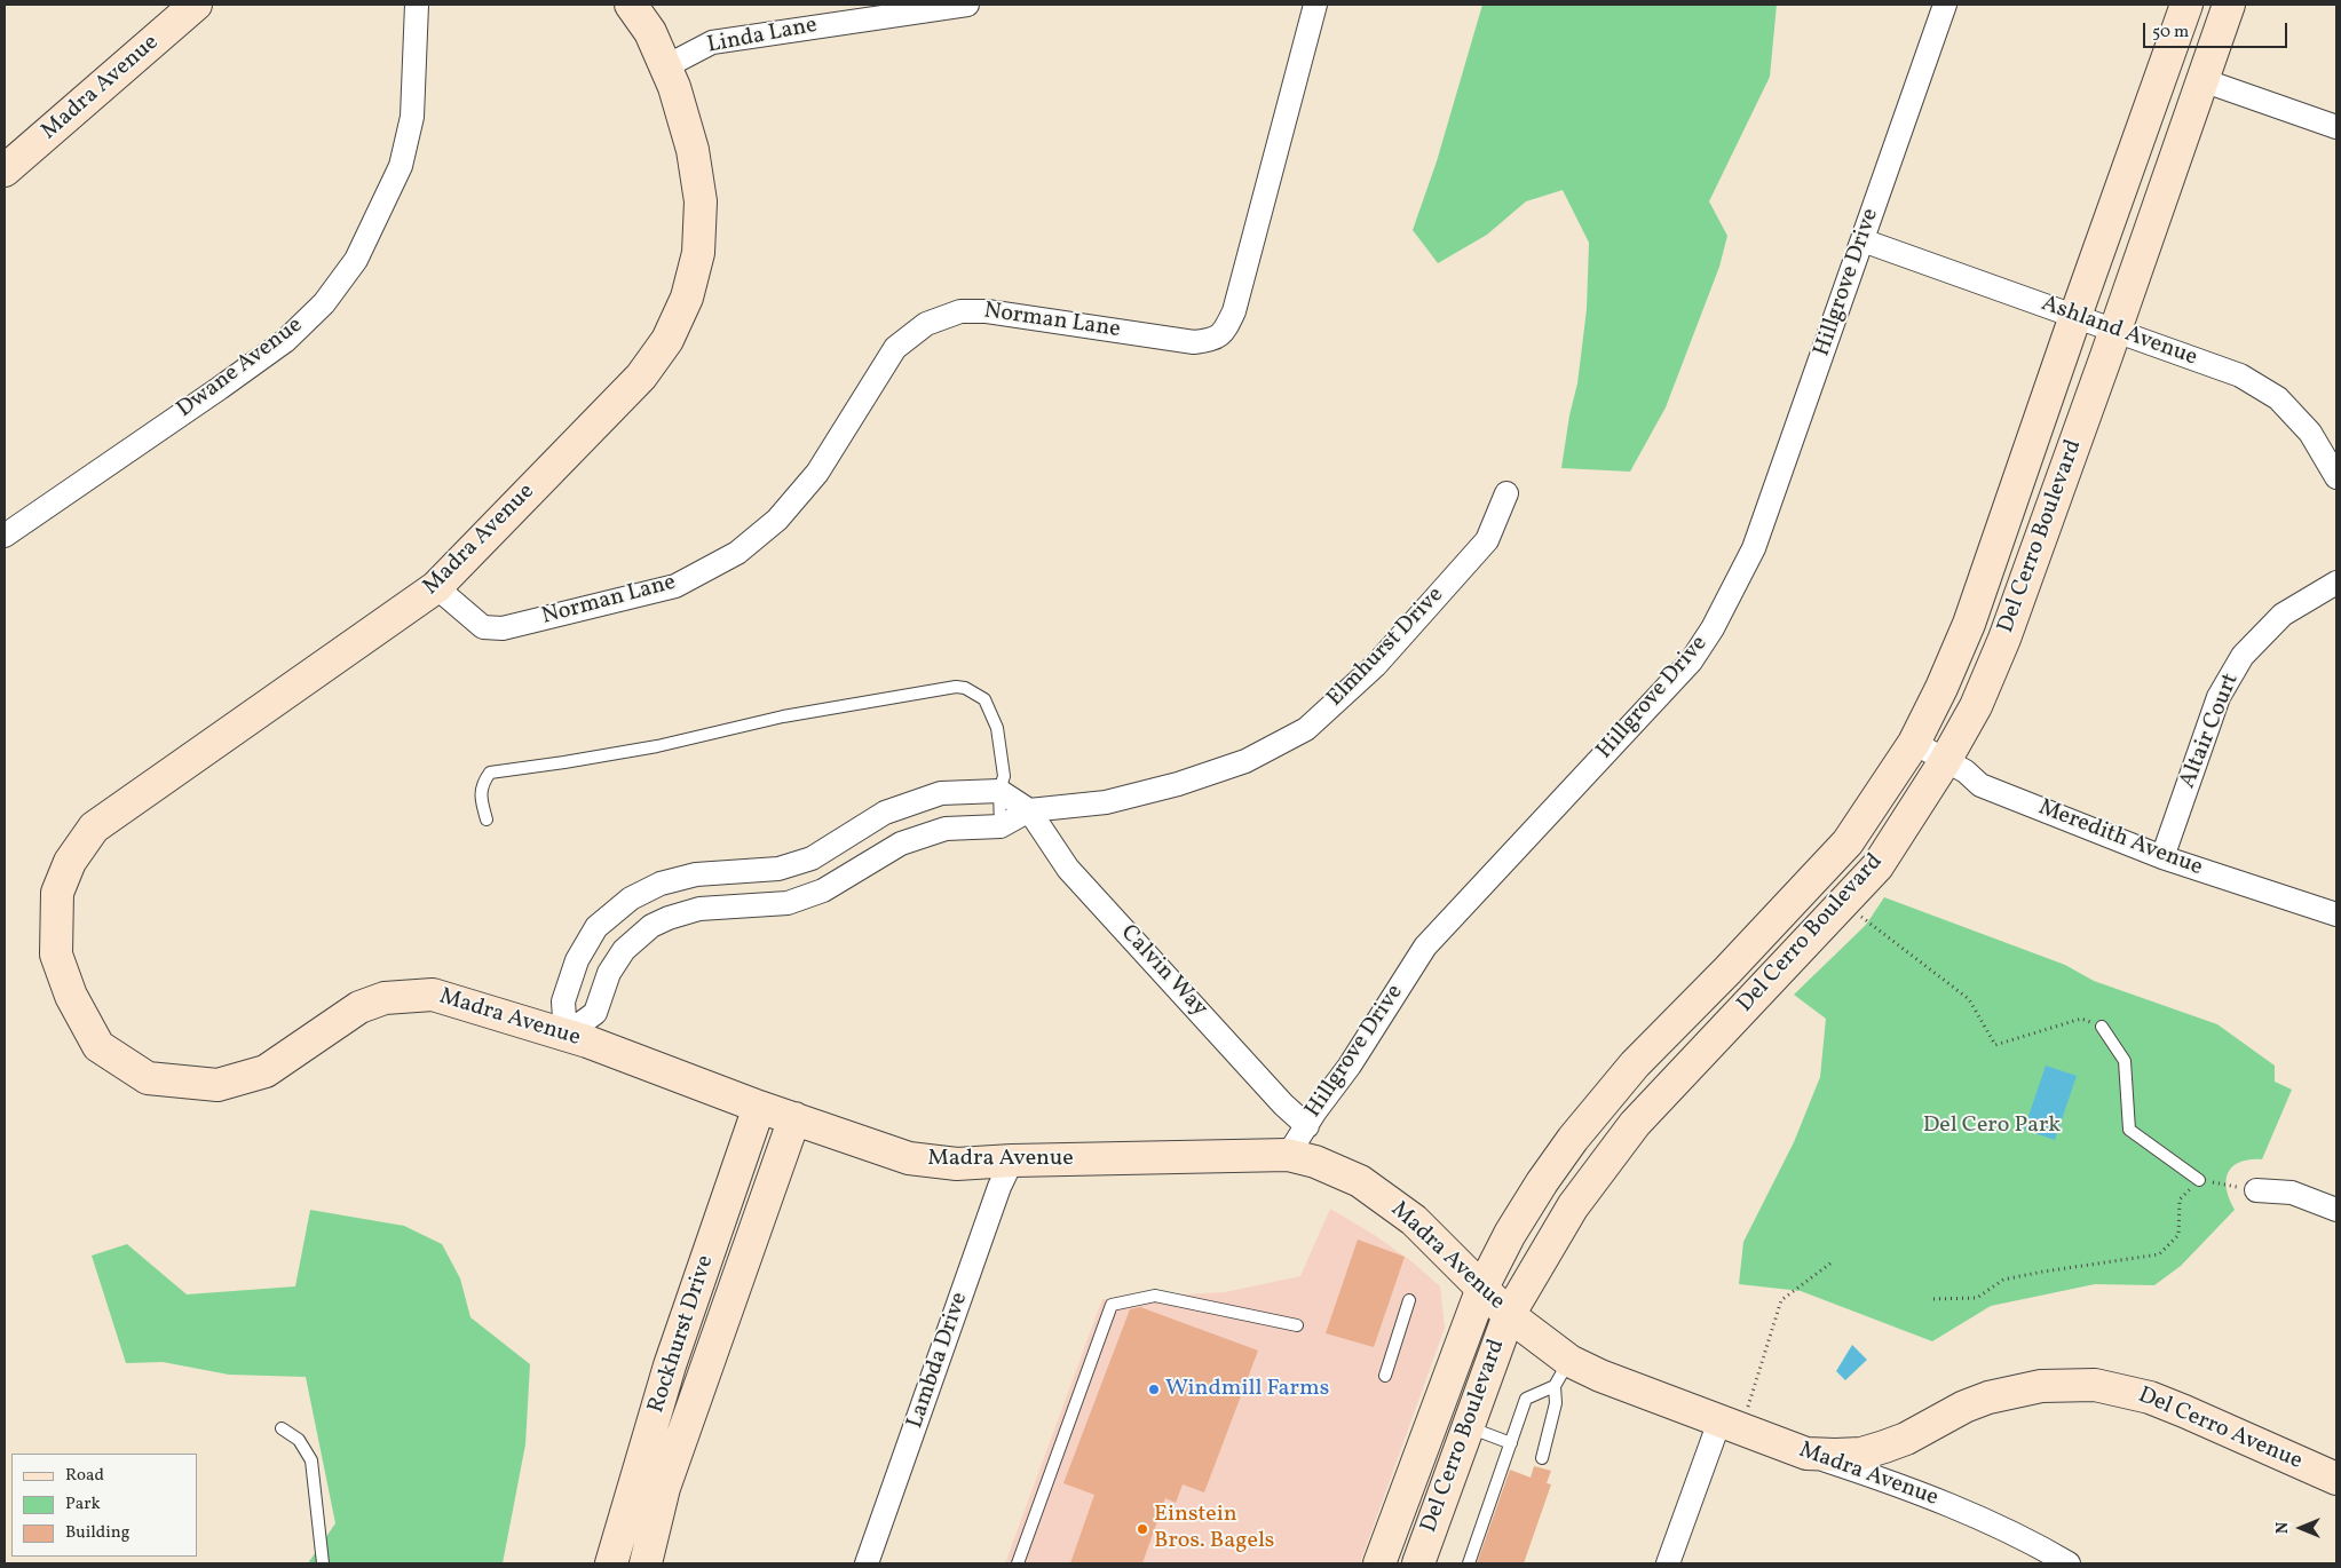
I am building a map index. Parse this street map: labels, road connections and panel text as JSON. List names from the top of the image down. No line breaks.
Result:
{"streets":{"street":["Linda Lane","Madra Avenue","Hillgrove Drive","Norman Lane","Ashland Avenue","Dwane Avenue","Del Cerro Boulevard","Elmhurst Drive","Altair Court","Meredith Avenue","Calvin Way","Rockhurst Drive","Lambda Drive","Del Cerro Avenue"]},"crossings":[["Linda Lane","Madra Avenue"],["Madra Avenue","Hillgrove Drive"],["Madra Avenue","Norman Lane"],["Madra Avenue","Del Cerro Boulevard"],["Madra Avenue","Elmhurst Drive"],["Madra Avenue","Rockhurst Drive"],["Madra Avenue","Lambda Drive"],["Madra Avenue","Del Cerro Avenue"],["Hillgrove Drive","Ashland Avenue"],["Hillgrove Drive","Calvin Way"],["Ashland Avenue","Del Cerro Boulevard"],["Del Cerro Boulevard","Meredith Avenue"],["Elmhurst Drive","Calvin Way"],["Altair Court","Meredith Avenue"]],"parks":["Del Cero Park"],"places":["Windmill Farms","Einstein Bros. Bagels"],"legend":["Road","Park","Building"],"scale_bar":"50 m","north":"left"}
